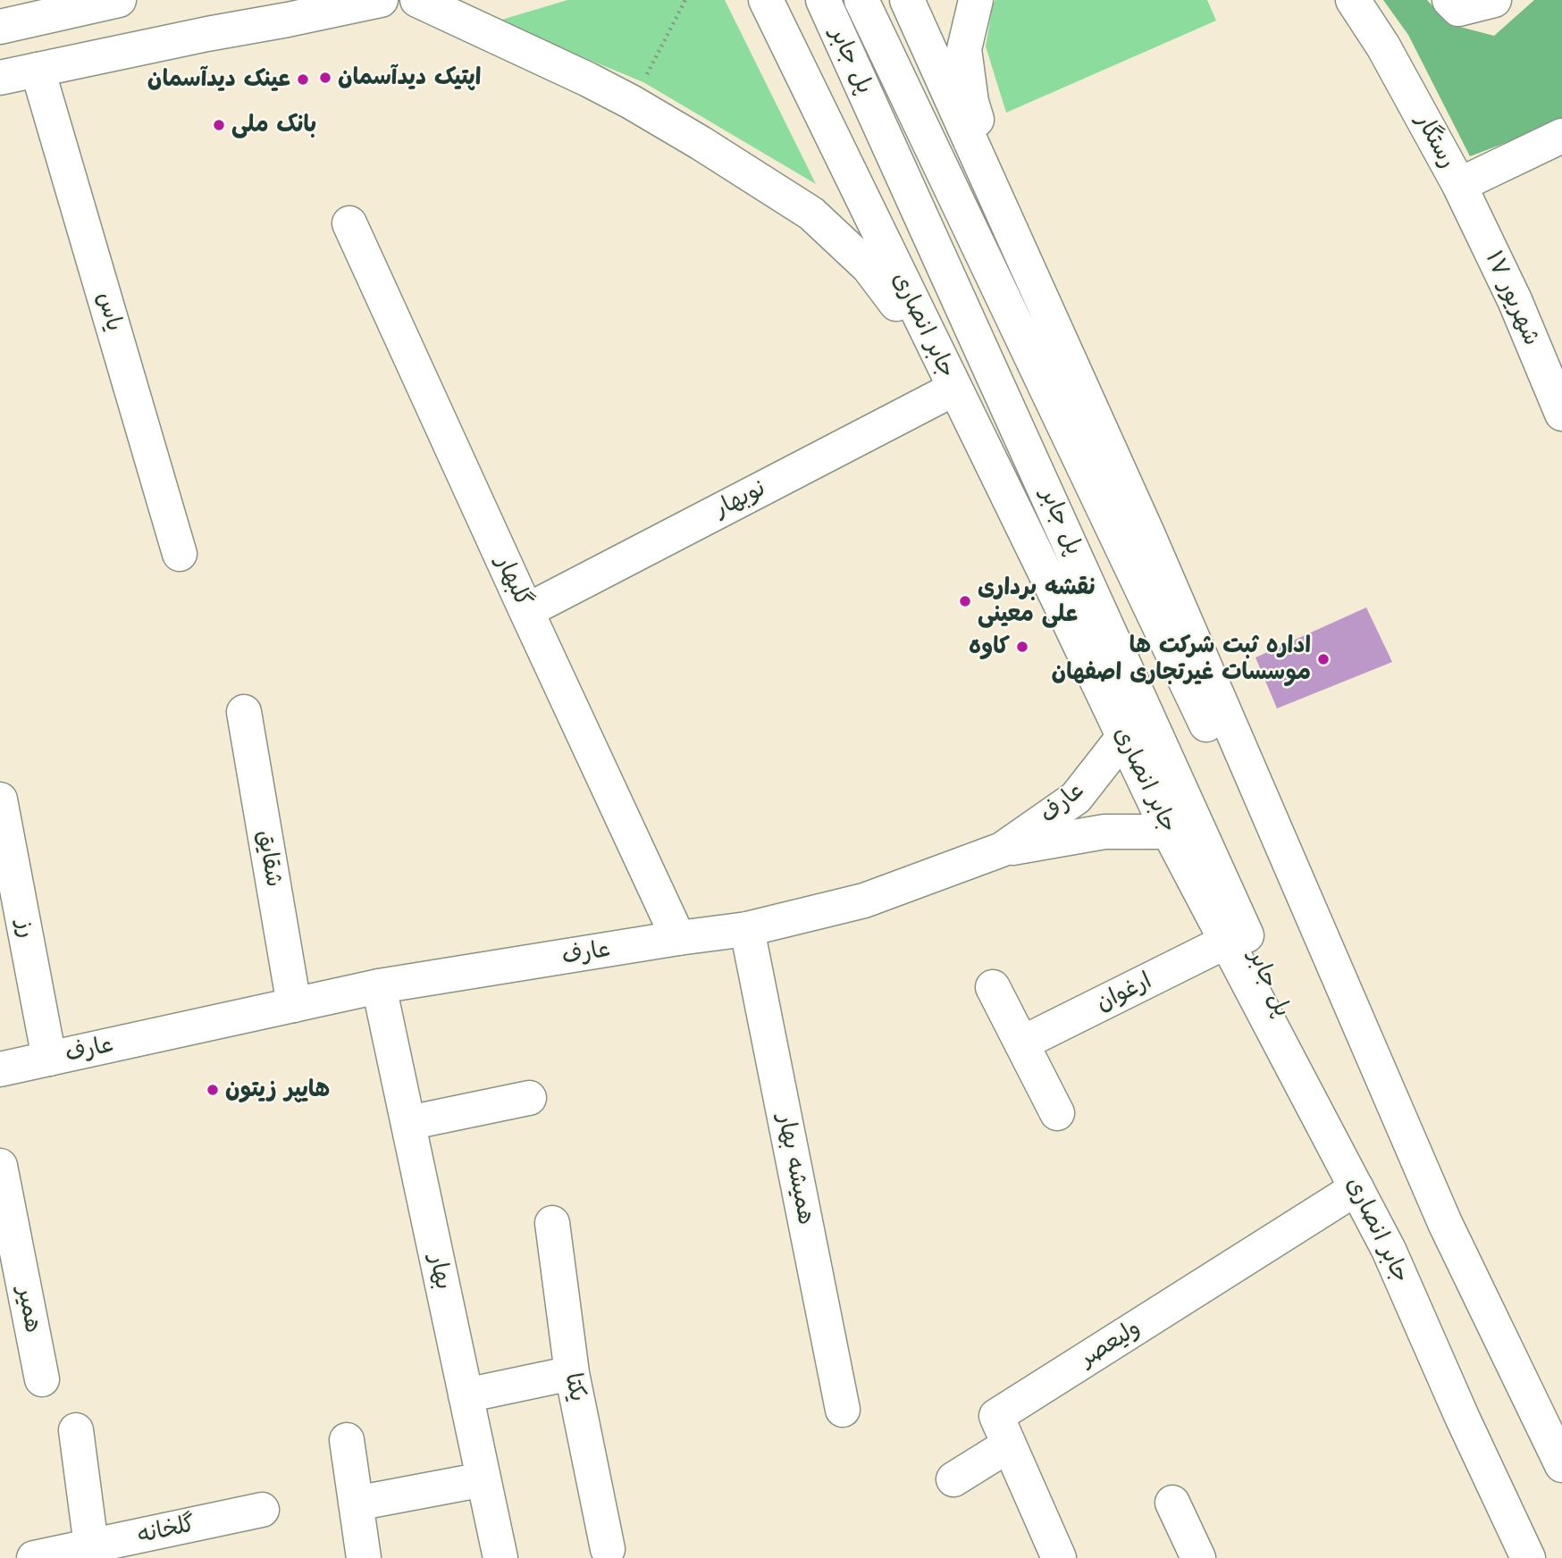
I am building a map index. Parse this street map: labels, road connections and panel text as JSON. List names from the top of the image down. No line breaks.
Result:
{"streets":{"main road":["پل جابر","رستگار","۱۷ شهریور","یاس","جابر انصاری","نوبهار","گلبهار","عارف","شقایق","رز","ارغوان","همیشه بهار","بهار","همیر","ولیعصر","یکتا","گلخانه"]},"crossings":[["پل جابر","جابر انصاری"],["رستگار","۱۷ شهریور"],["جابر انصاری","نوبهار"],["جابر انصاری","عارف"],["جابر انصاری","ارغوان"],["جابر انصاری","ولیعصر"],["نوبهار","گلبهار"],["گلبهار","عارف"],["عارف","شقایق"],["عارف","رز"],["عارف","همیشه بهار"],["عارف","بهار"]],"places":["اپتیک دیدآسمان","عینک دیدآسمان","بانک ملی","نقشه برداری علی معینی","کاوه","اداره ثبت شرکت ها موسسات غیرتجاری اصفهان","هایپر زیتون"]}
